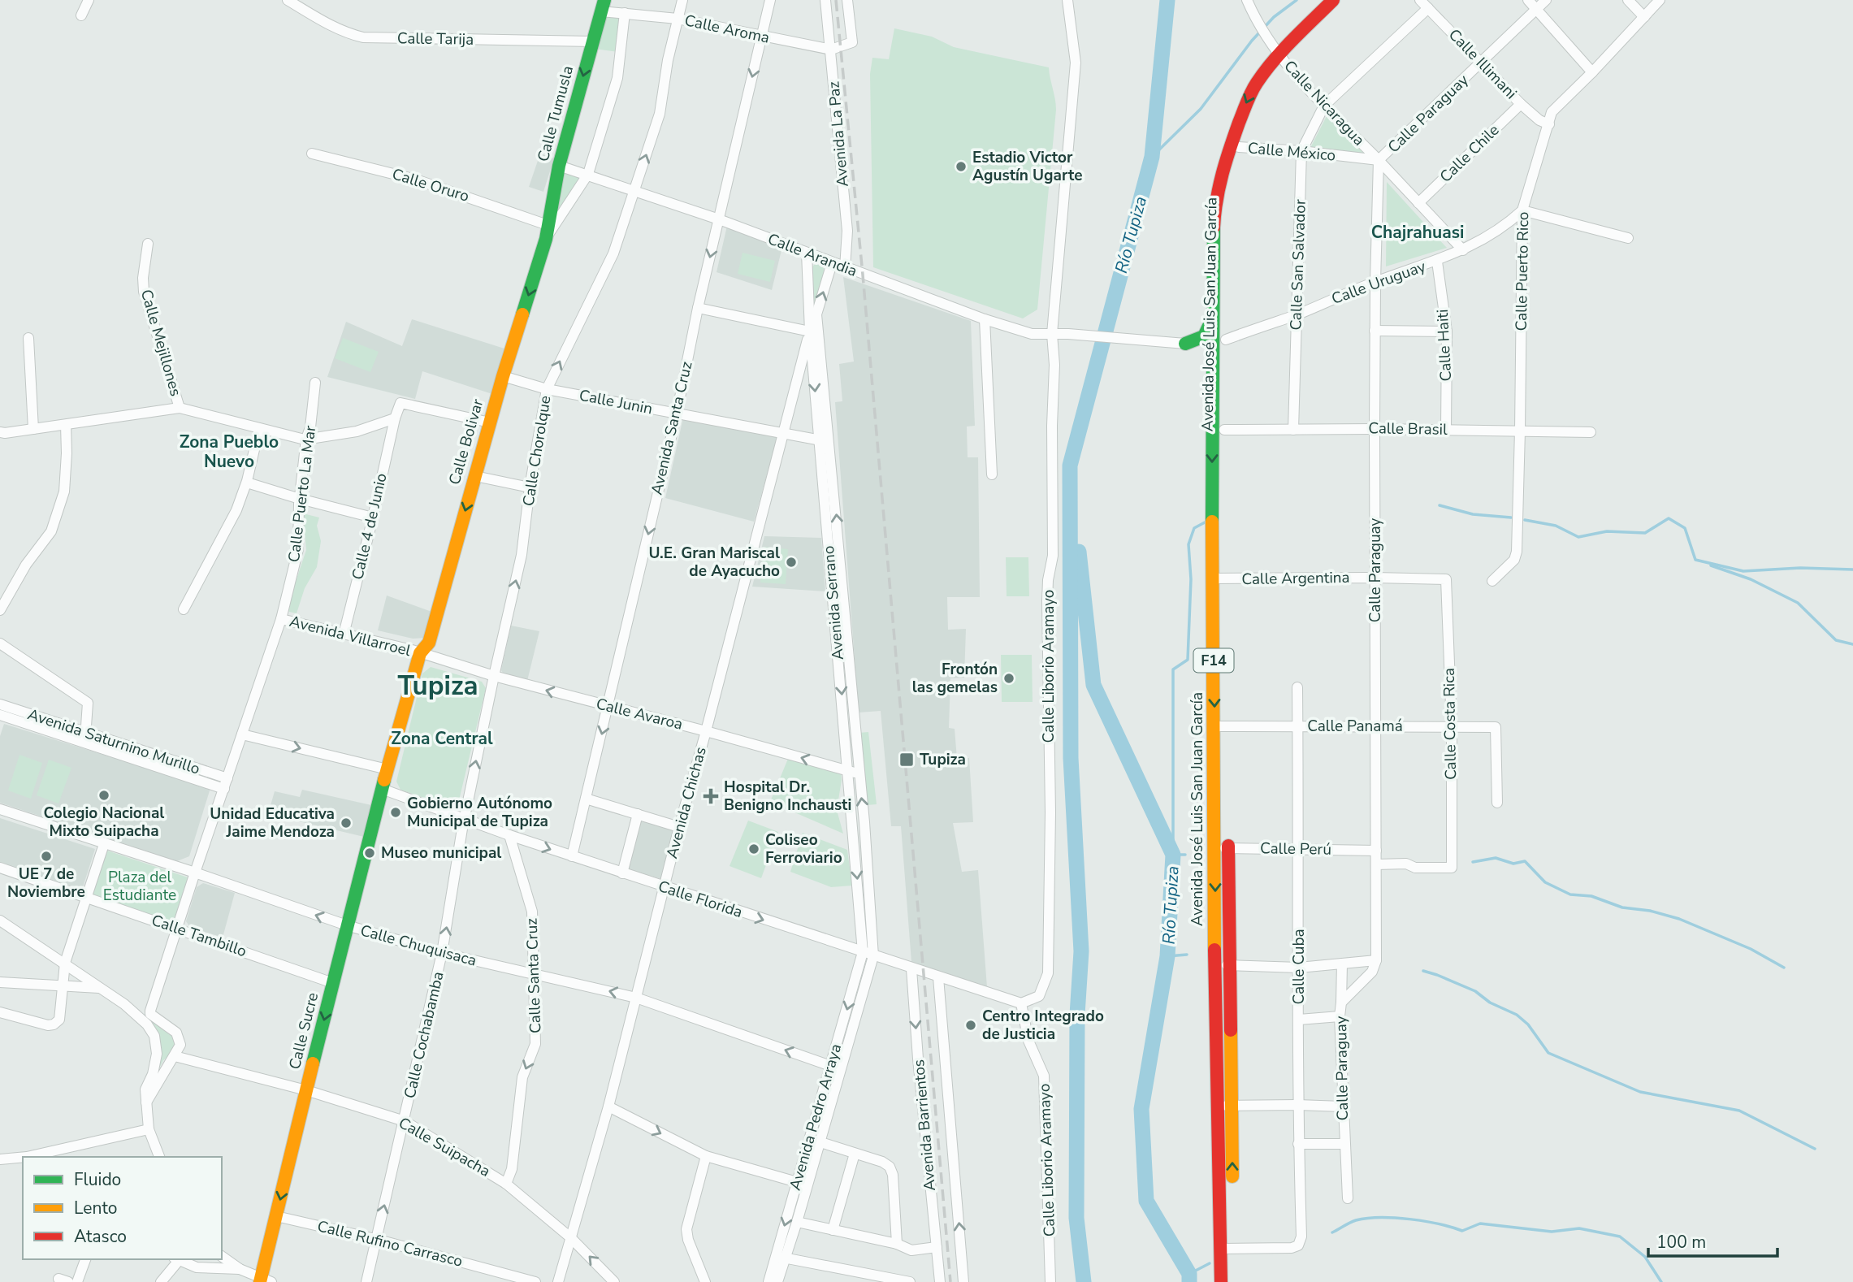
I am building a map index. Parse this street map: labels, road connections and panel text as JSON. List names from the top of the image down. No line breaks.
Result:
{"streets":{"main road":["Calle Tumusla","Avenida José Luis San Juan García","Calle Bolivar","F14","Calle Sucre"],"street":["Calle Aroma","Calle Tarija","Calle Illimani","Calle Nicaragua","Calle Paraguay","Avenida La Paz","Calle México","Calle Chile","Calle Oruro","Calle Arandia","Calle San Salvador","Calle Puerto Rico","Calle Uruguay","Calle Mejillones","Calle Haiti","Calle Junin","Avenida Santa Cruz","Calle Brasil","Calle Chorolque","Calle Puerto La Mar","Calle 4 de Junio","Calle Argentina","Avenida Serrano","Avenida Villarroel","Calle Liborio Aramayo","Calle Avaroa","Calle Costa Rica","Calle Panamá","Avenida Saturnino Murillo","Avenida Chichas","Calle Perú","Calle Florida","Calle Tambillo","Calle Chuquisaca","Calle Cuba","Calle Santa Cruz","Calle Cochabamba","Avenida Pedro Arraya","Avenida Barrientos","Calle Suipacha","Calle Rufino Carrasco"]},"crossings":[["Calle Aroma","Calle Tumusla"],["Calle Aroma","Avenida La Paz"],["Calle Aroma","Avenida Santa Cruz"],["Calle Aroma","Calle Chorolque"],["Calle Tarija","Calle Tumusla"],["Calle Illimani","Calle Paraguay"],["Calle Illimani","Calle Chile"],["Calle Illimani","Calle Puerto Rico"],["Calle Nicaragua","Calle Paraguay"],["Calle Nicaragua","Calle México"],["Calle Nicaragua","Calle Chile"],["Calle Nicaragua","Calle San Salvador"],["Calle Nicaragua","Calle Uruguay"],["Calle Nicaragua","Avenida José Luis San Juan García"],["Calle Tumusla","Calle Oruro"],["Calle Tumusla","Calle Arandia"],["Calle Tumusla","Calle Bolivar"],["Calle Paraguay","Calle México"],["Calle Paraguay","Calle Uruguay"],["Calle Paraguay","Calle Brasil"],["Calle Paraguay","Calle Argentina"],["Calle Paraguay","Calle Costa Rica"],["Calle Paraguay","Calle Panamá"],["Calle Paraguay","Calle Perú"],["Avenida La Paz","Calle Arandia"],["Calle México","Calle San Salvador"],["Calle México","Avenida José Luis San Juan García"],["Calle Oruro","Calle Bolivar"],["Calle Arandia","Avenida Santa Cruz"],["Calle Arandia","Calle Chorolque"],["Calle Arandia","Avenida Serrano"],["Calle Arandia","Calle Liborio Aramayo"],["Calle San Salvador","Calle Uruguay"],["Calle San Salvador","Calle Brasil"],["Calle Puerto Rico","Calle Uruguay"],["Calle Puerto Rico","Calle Brasil"],["Calle Uruguay","Avenida José Luis San Juan García"],["Calle Uruguay","Calle Haiti"],["Avenida José Luis San Juan García","Calle Brasil"],["Avenida José Luis San Juan García","Calle Argentina"],["Avenida José Luis San Juan García","Calle Panamá"],["Avenida José Luis San Juan García","Calle Perú"],["Avenida José Luis San Juan García","Calle Cuba"],["Calle Haiti","Calle Brasil"],["Calle Junin","Avenida Santa Cruz"],["Calle Junin","Calle Bolivar"],["Calle Junin","Calle Chorolque"],["Calle Junin","Avenida Serrano"],["Calle Junin","Avenida Chichas"],["Avenida Santa Cruz","Calle Avaroa"],["Avenida Santa Cruz","Calle Florida"],["Calle Bolivar","Avenida Villarroel"],["Calle Bolivar","Calle Avaroa"],["Calle Bolivar","Calle Sucre"],["Calle Chorolque","Calle Avaroa"],["Calle Chorolque","Calle Florida"],["Calle Chorolque","Calle Cochabamba"],["Calle Puerto La Mar","Avenida Villarroel"],["Calle Puerto La Mar","Avenida Saturnino Murillo"],["Calle Puerto La Mar","Calle Tambillo"],["Calle Puerto La Mar","Calle Chuquisaca"],["Calle Puerto La Mar","Calle Suipacha"],["Calle 4 de Junio","Avenida Villarroel"],["Calle Argentina","Calle Costa Rica"],["Avenida Serrano","Calle Avaroa"],["Avenida Serrano","Avenida Chichas"],["Avenida Serrano","Calle Florida"],["Avenida Serrano","Avenida Pedro Arraya"],["Avenida Villarroel","Calle Avaroa"],["Calle Liborio Aramayo","Calle Florida"],["Calle Avaroa","Avenida Chichas"],["Calle Costa Rica","Calle Panamá"],["Calle Panamá","Calle Cuba"],["Avenida Chichas","Calle Florida"],["Avenida Chichas","Calle Chuquisaca"],["Avenida Chichas","Calle Suipacha"],["Calle Perú","Calle Cuba"],["Calle Florida","Calle Santa Cruz"],["Calle Florida","Calle Sucre"],["Calle Florida","Calle Cochabamba"],["Calle Florida","Avenida Pedro Arraya"],["Calle Florida","Avenida Barrientos"],["Calle Tambillo","Calle Sucre"],["Calle Chuquisaca","Calle Santa Cruz"],["Calle Chuquisaca","Calle Sucre"],["Calle Chuquisaca","Calle Cochabamba"],["Calle Chuquisaca","Avenida Pedro Arraya"],["Calle Santa Cruz","Calle Suipacha"],["Calle Sucre","Calle Suipacha"],["Calle Sucre","Calle Rufino Carrasco"],["Calle Cochabamba","Calle Suipacha"],["Calle Cochabamba","Calle Rufino Carrasco"]],"one_way":["Calle Tumusla","Avenida Santa Cruz","Calle Bolivar","Calle Avaroa","Calle Florida","Calle Chuquisaca","Calle Santa Cruz","Calle Sucre","Calle Cochabamba"],"districts":["Chajrahuasi","Zona Pueblo Nuevo","Tupiza","Zona Central"],"water":["Río Tupiza"],"parks":["Plaza del Estudiante"],"places":{"other":["Estadio Victor Agustín Ugarte","U.E. Gran Mariscal de Ayacucho","Frontón las gemelas","Colegio Nacional Mixto Suipacha","Gobierno Autónomo Municipal de Tupiza","Unidad Educativa Jaime Mendoza","Coliseo Ferroviario","Museo municipal","UE 7 de Noviembre","Centro Integrado de Justicia"],"transit":["Tupiza"],"health":["Hospital Dr. Benigno Inchausti"]},"legend":["Fluido","Lento","Atasco"],"scale_bar":"100 m"}
